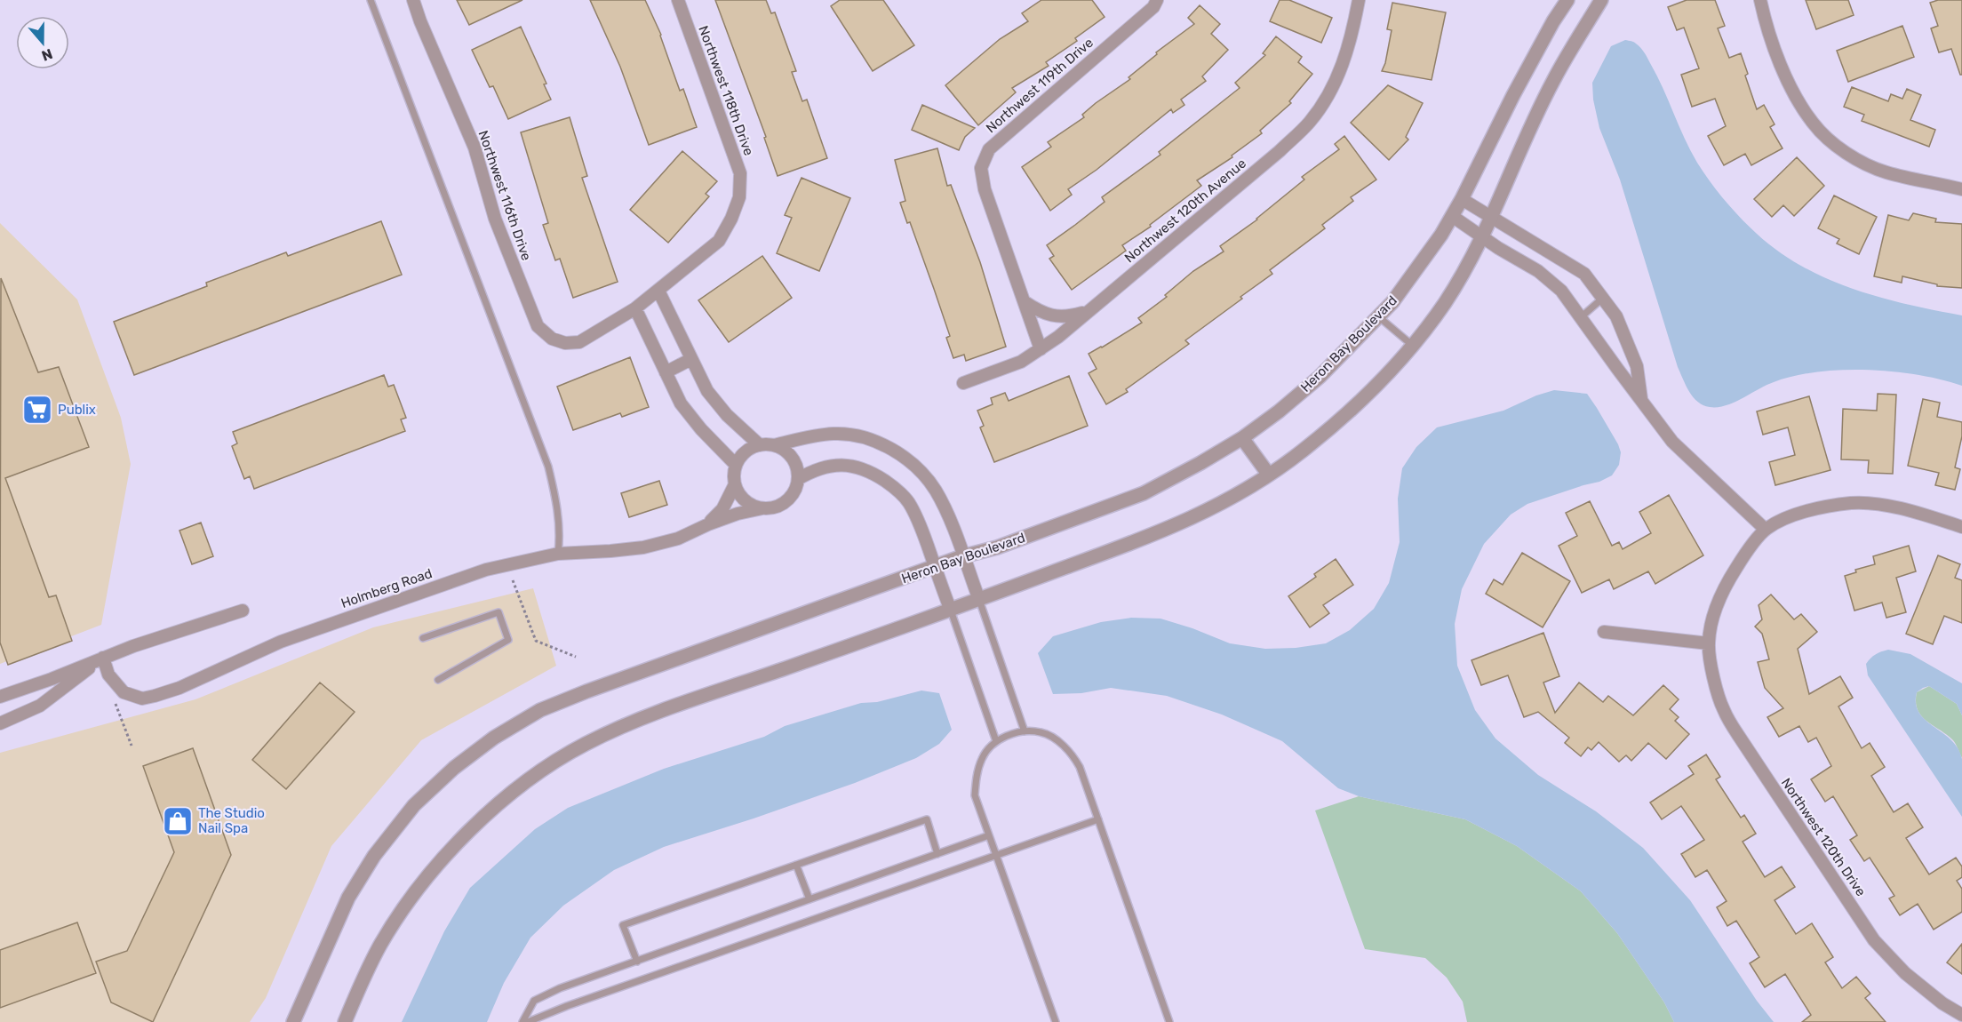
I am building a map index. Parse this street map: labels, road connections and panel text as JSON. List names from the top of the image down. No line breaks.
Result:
{"streets":{"street":["Northwest 119th Drive","Northwest 118th Drive","Northwest 116th Drive","Northwest 120th Avenue","Heron Bay Boulevard","Holmberg Road","Northwest 120th Drive"]},"crossings":[["Northwest 119th Drive","Northwest 120th Avenue"],["Northwest 118th Drive","Northwest 116th Drive"]],"places":{"supermarket":["Publix"],"shop":["The Studio Nail Spa"]},"north":"bottom"}
